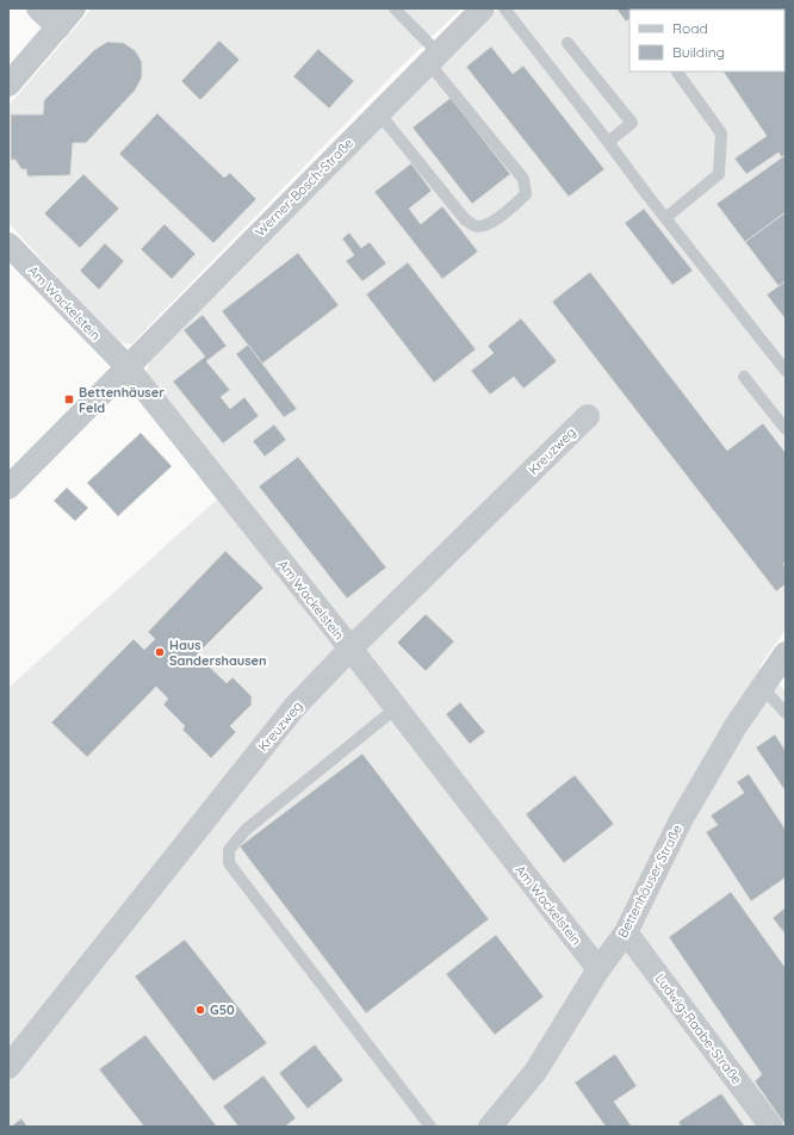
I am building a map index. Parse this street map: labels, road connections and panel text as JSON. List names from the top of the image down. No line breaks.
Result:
{"streets":{"street":["Werner-Bosch-Straße","Am Wackelstein","Kreuzweg","Bettenhäuser Straße","Ludwig-Raabe-Straße"]},"crossings":[["Werner-Bosch-Straße","Am Wackelstein"],["Am Wackelstein","Kreuzweg"],["Am Wackelstein","Bettenhäuser Straße"],["Bettenhäuser Straße","Ludwig-Raabe-Straße"]],"places":{"transit":["Bettenhäuser Feld"],"other":["Haus Sandershausen","G50"]},"legend":["Road","Building"]}
